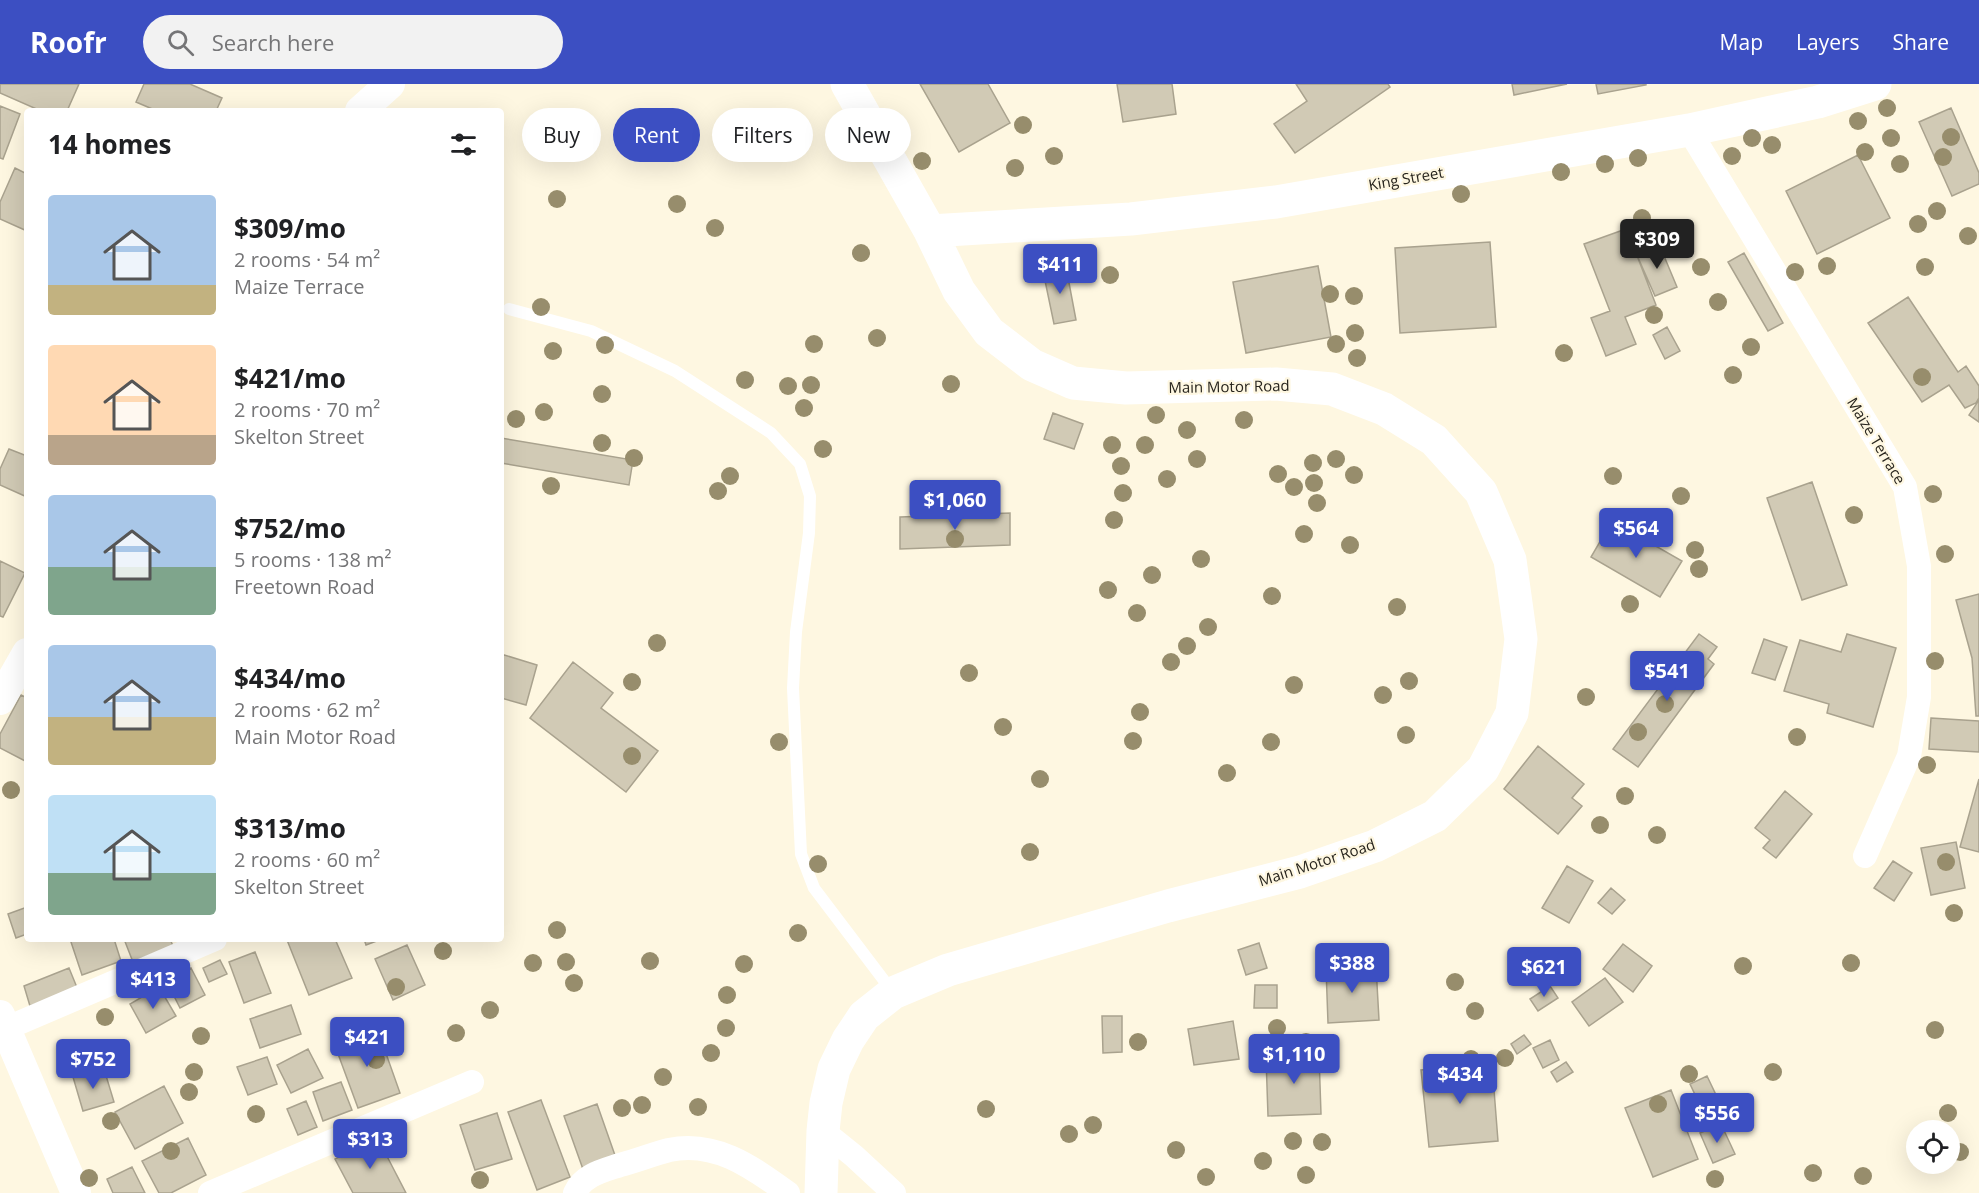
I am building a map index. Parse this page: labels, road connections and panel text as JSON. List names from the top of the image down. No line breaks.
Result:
{"streets":{"main road":["King Street","Main Motor Road"],"street":["Maize Terrace"]},"crossings":[["King Street","Main Motor Road"],["King Street","Maize Terrace"]],"page":{"header":"Roofr","search":"Search here","nav":["Map","Layers","Share"],"chip":["Buy","Rent","Filters","New"],"heading":"14 homes","list":[{"name":"$309/mo","note":"2 rooms · 54 m² · Maize Terrace"},{"name":"$421/mo","note":"2 rooms · 70 m² · Skelton Street"},{"name":"$752/mo","note":"5 rooms · 138 m² · Freetown Road"},{"name":"$434/mo","note":"2 rooms · 62 m² · Main Motor Road"},{"name":"$313/mo","note":"2 rooms · 60 m² · Skelton Street"}],"price":["$309","$411","$1,060","$564","$541","$388","$621","$413","$421","$1,110","$752","$434","$556","$313"]}}
